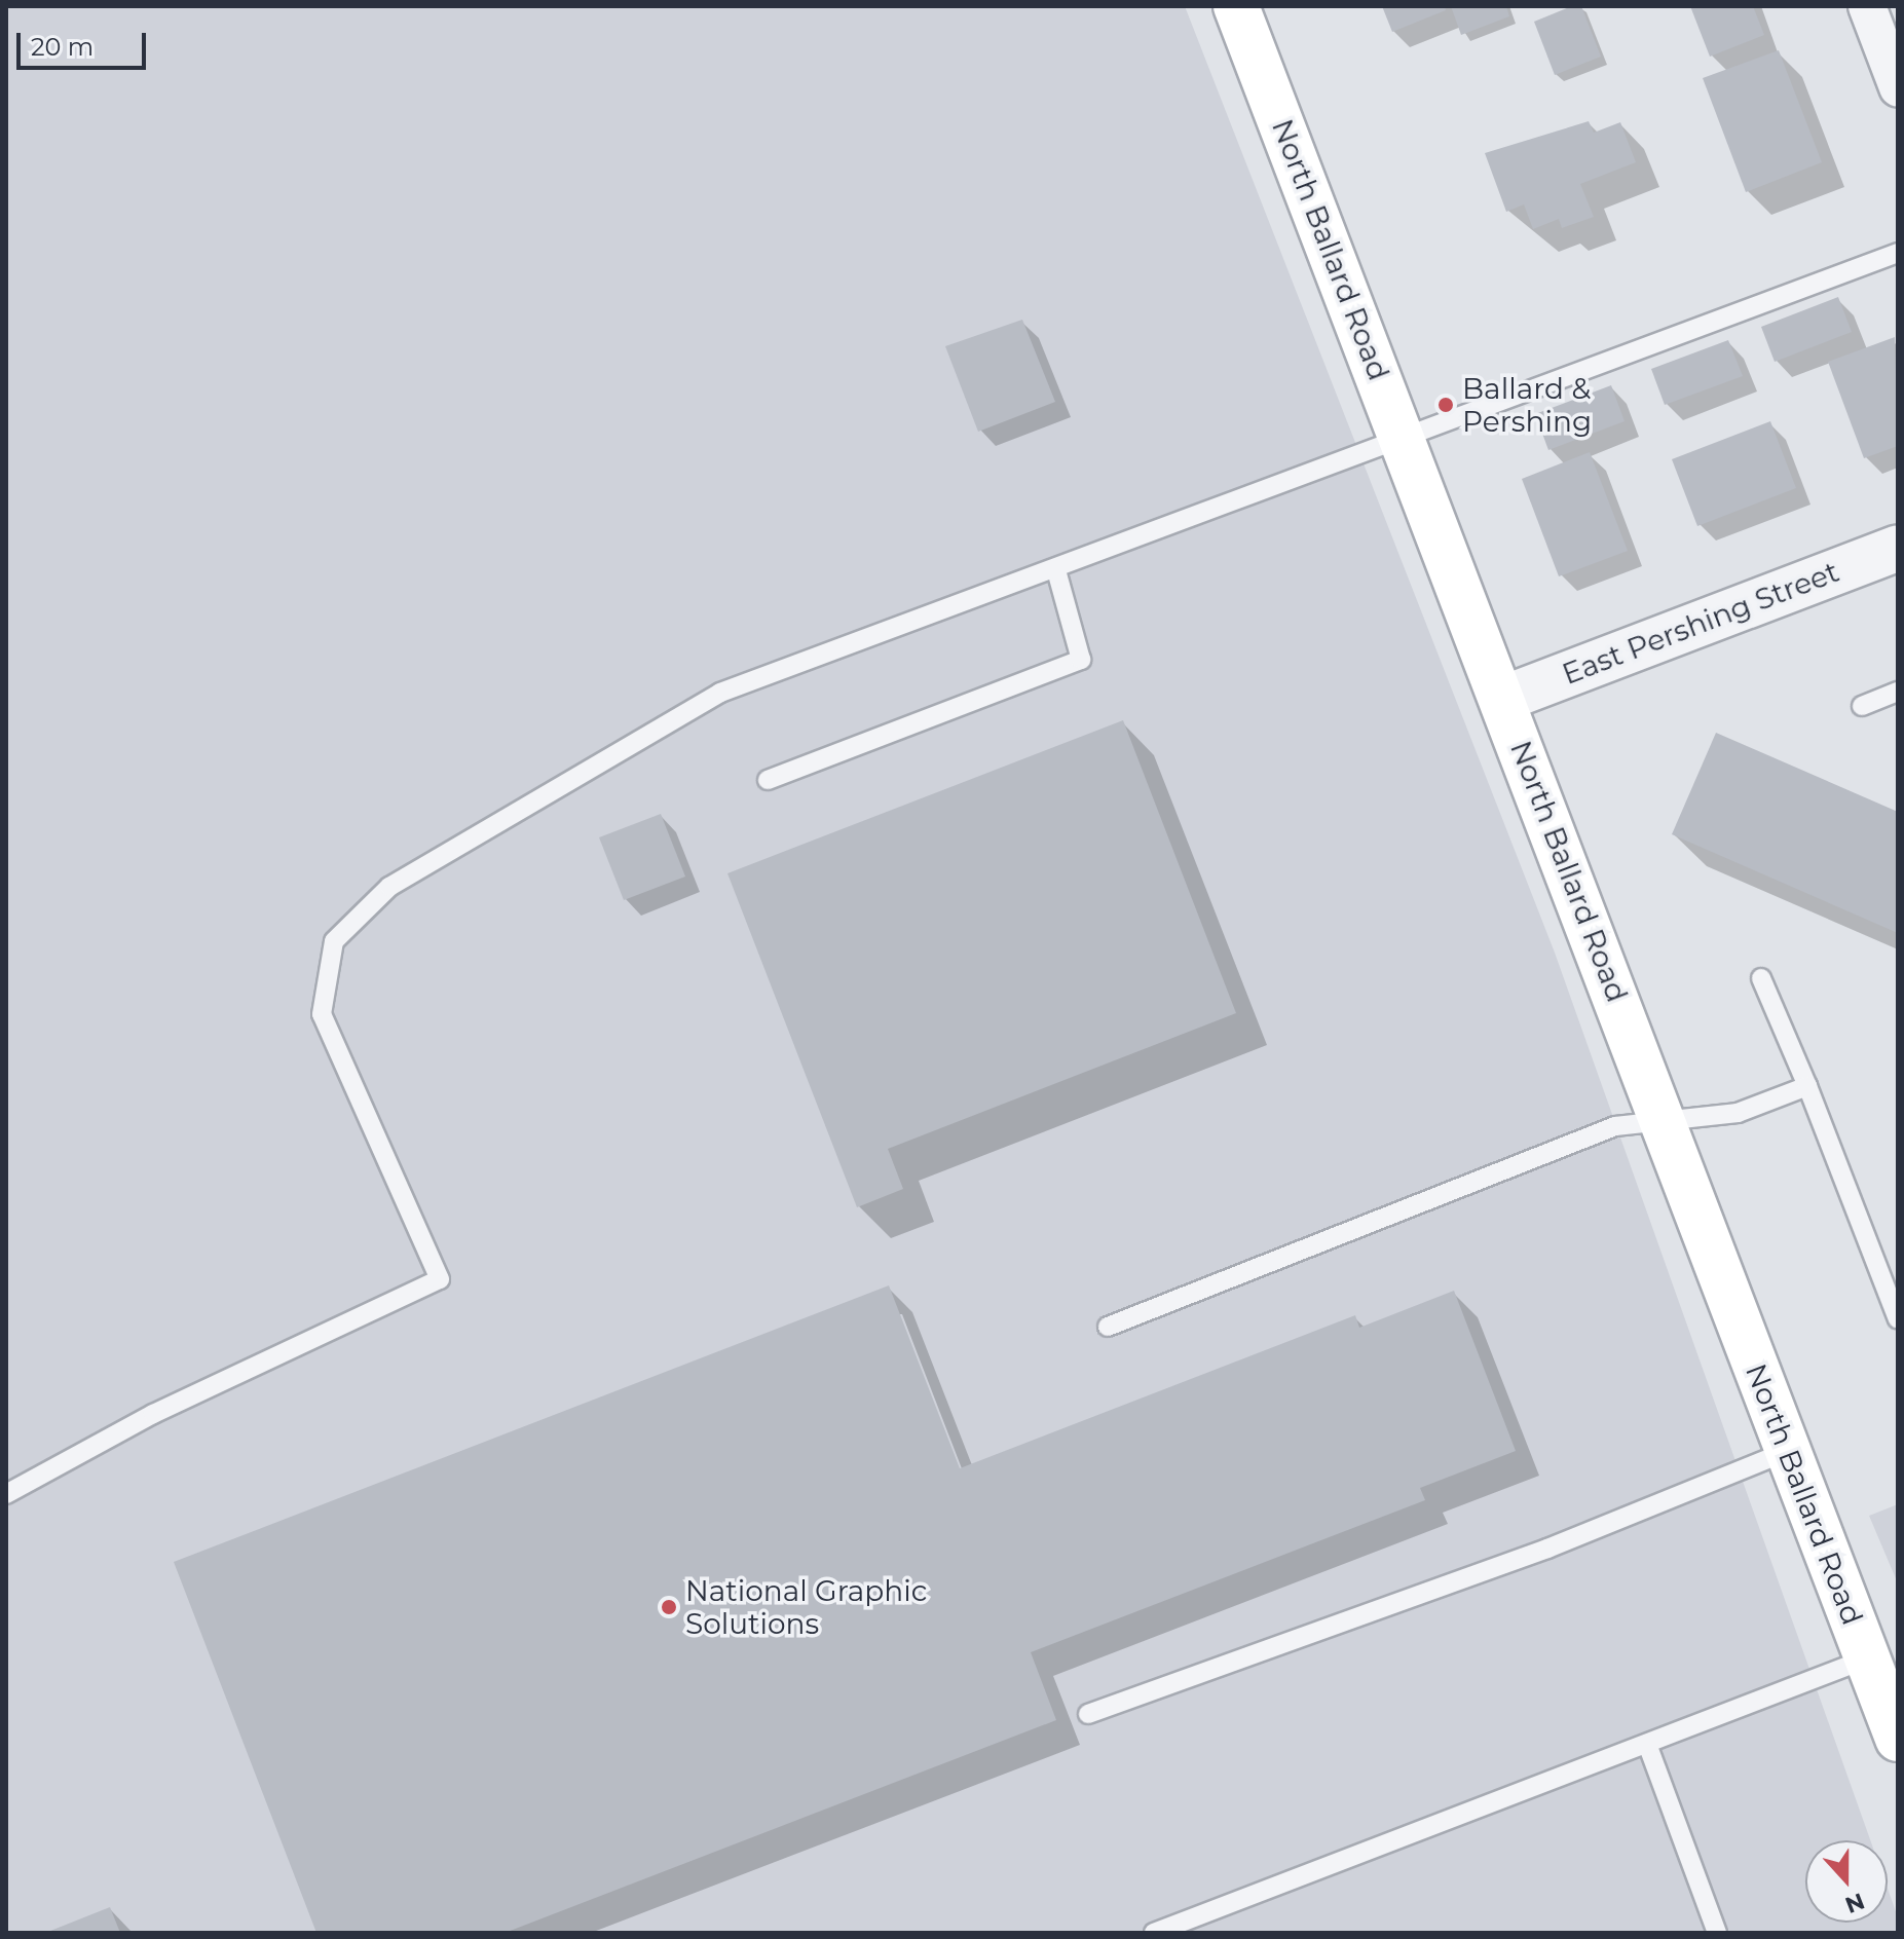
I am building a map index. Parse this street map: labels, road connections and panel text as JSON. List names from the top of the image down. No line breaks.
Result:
{"streets":{"main road":["North Ballard Road"],"street":["East Pershing Street"]},"crossings":[["North Ballard Road","East Pershing Street"]],"places":["Ballard & Pershing","National Graphic Solutions"],"scale_bar":"20 m","north":"bottom"}
